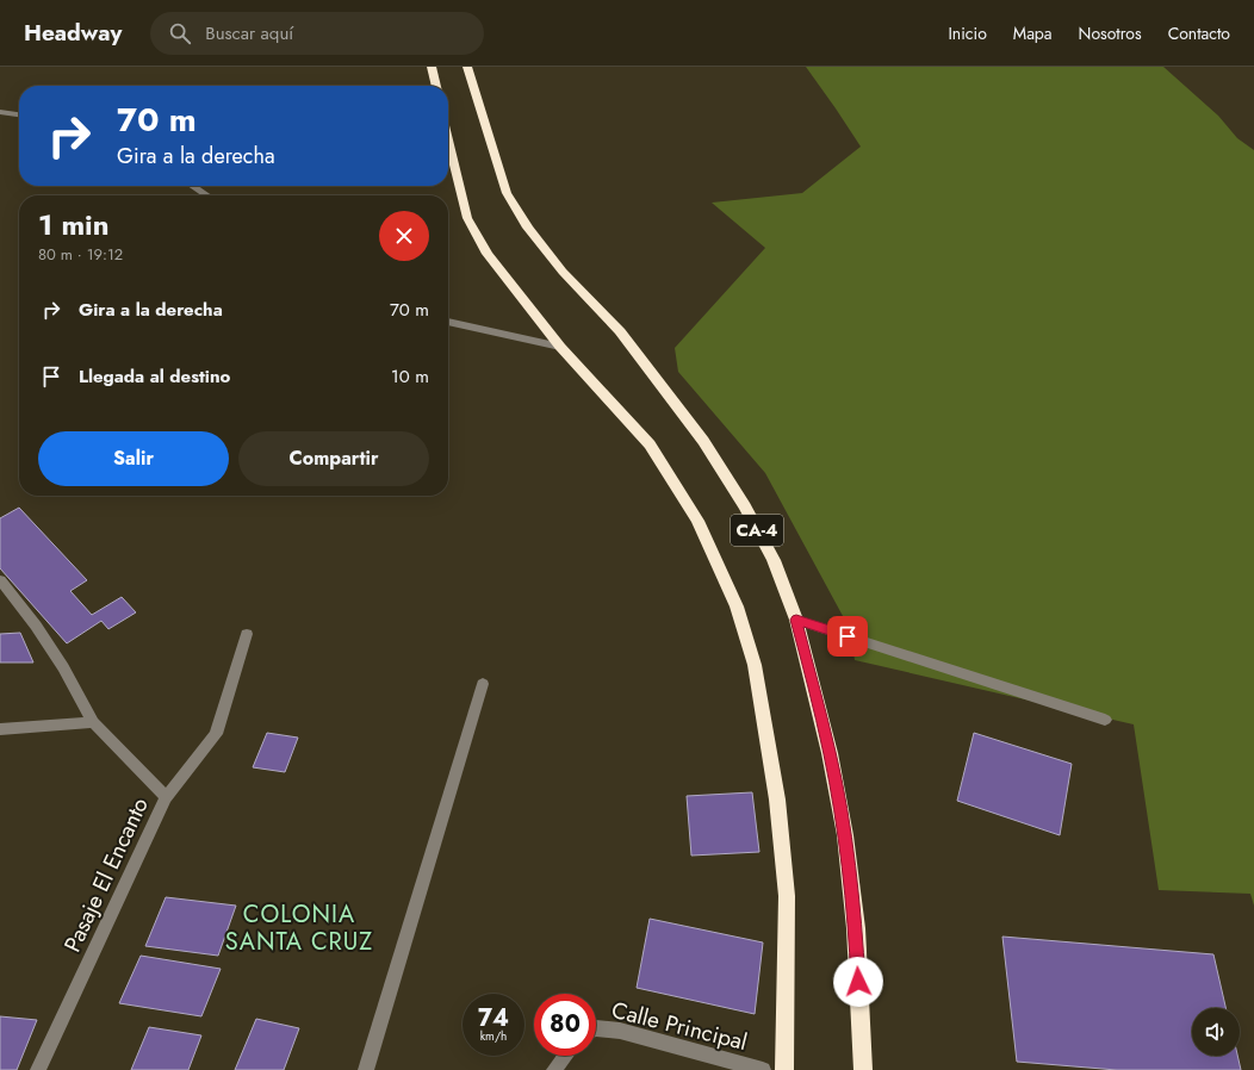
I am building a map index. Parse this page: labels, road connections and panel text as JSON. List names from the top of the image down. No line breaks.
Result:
{"streets":{"highway":["CA-4"],"street":["Pasaje El Encanto","Calle Principal"]},"districts":["COLONIA SANTA CRUZ"],"page":{"header":"Headway","search":"Buscar aquí","nav":["Inicio","Mapa","Nosotros","Contacto"],"turn":["70 m","Gira a la derecha"],"heading":["1 min","80 m · 19:12"],"list":[{"name":"Gira a la derecha","value":"70 m"},{"name":"Llegada al destino","value":"10 m"}],"buttons":["Salir","Compartir"],"speed":"74 km/h","limit":"80"}}
